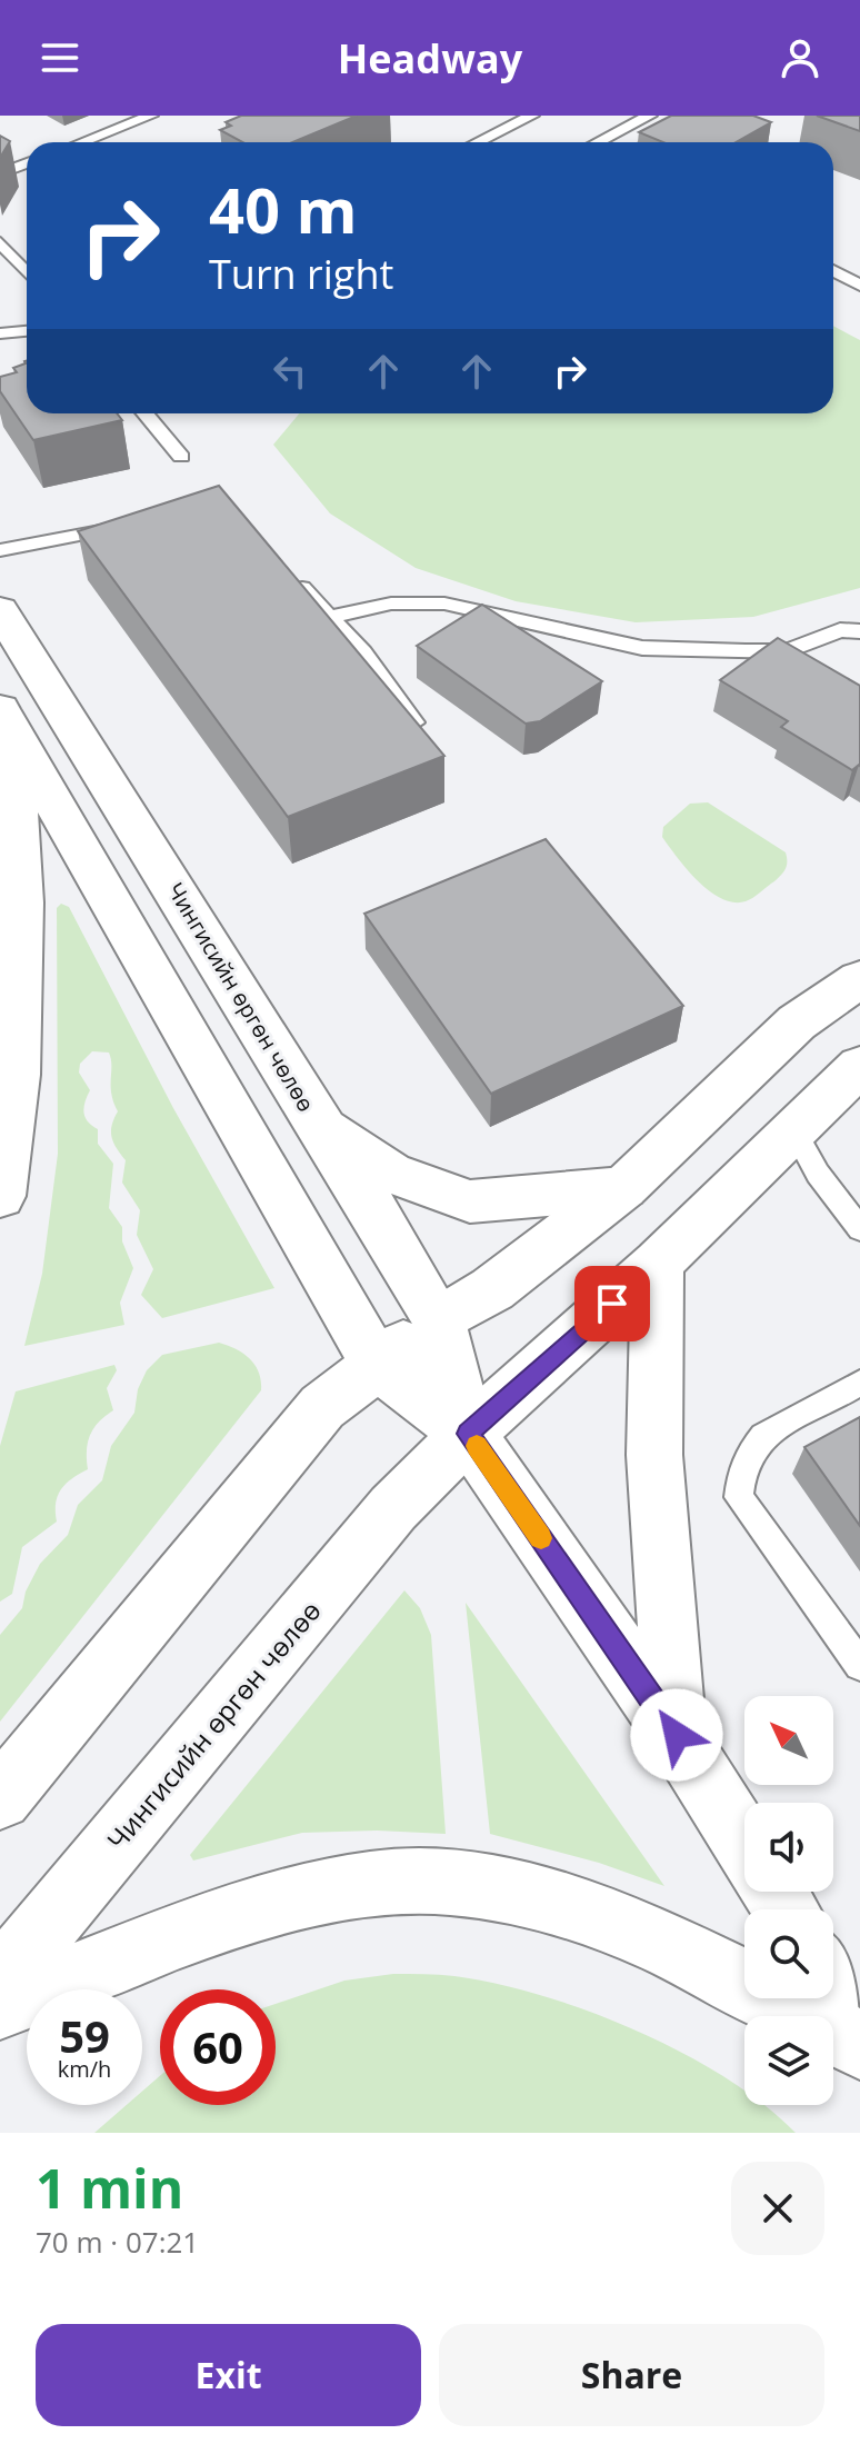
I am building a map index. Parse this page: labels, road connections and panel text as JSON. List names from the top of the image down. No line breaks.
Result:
{"streets":{"main road":["Чингисийн өргөн чөлөө"]},"north":"top left","page":{"header":"Headway","turn":["40 m","Turn right"],"speed":"59 km/h","limit":"60","heading":["1 min","70 m · 07:21"],"buttons":["Exit","Share"]}}
